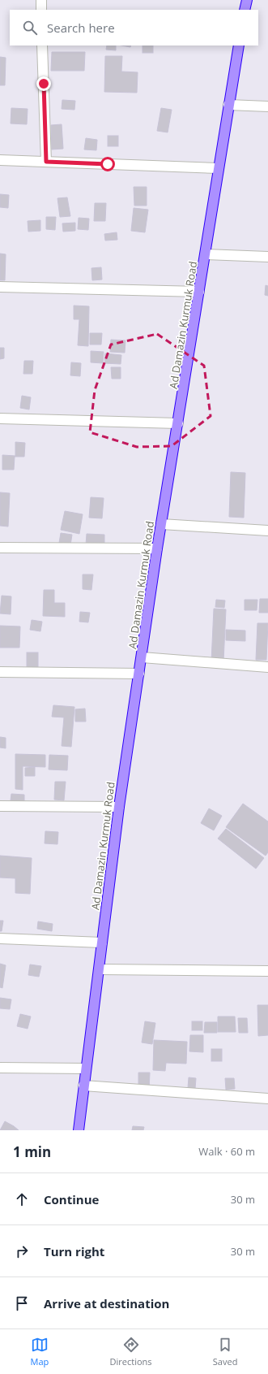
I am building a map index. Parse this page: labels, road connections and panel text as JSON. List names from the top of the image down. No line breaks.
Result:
{"streets":{"highway":["Ad Damazin Kurmuk Road"]},"page":{"search":"Search here","heading":["1 min","Walk · 60 m"],"list":[["Continue","30 m"],["Turn right","30 m"],"Arrive at destination"],"nav":["Map","Directions","Saved"]}}
